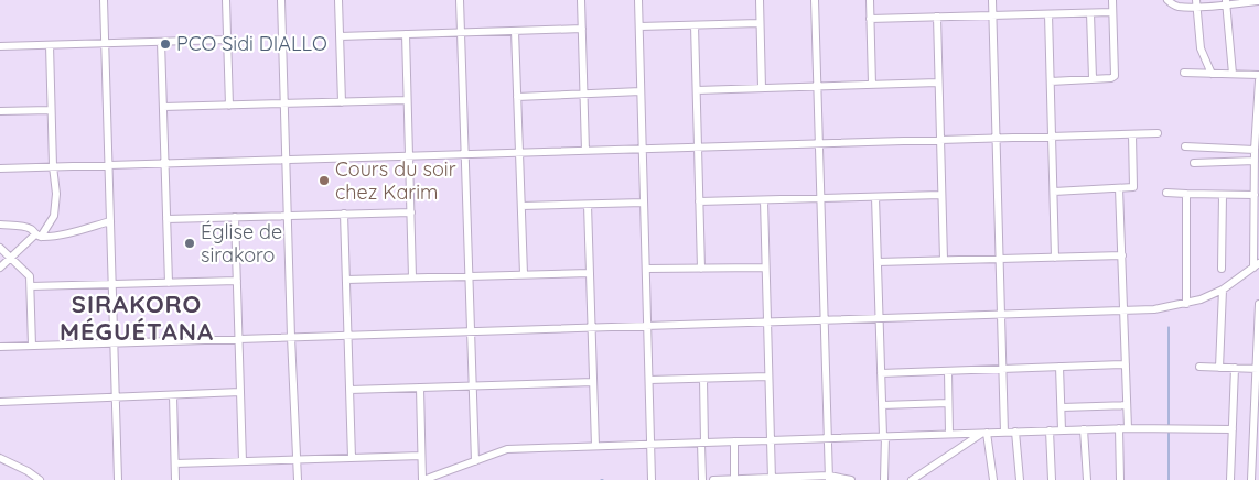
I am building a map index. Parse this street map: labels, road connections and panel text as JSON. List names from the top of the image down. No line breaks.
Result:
{"districts":["SIRAKORO MÉGUÉTANA"],"places":["PCO Sidi DIALLO","Cours du soir chez Karim","Église de sirakoro"]}
